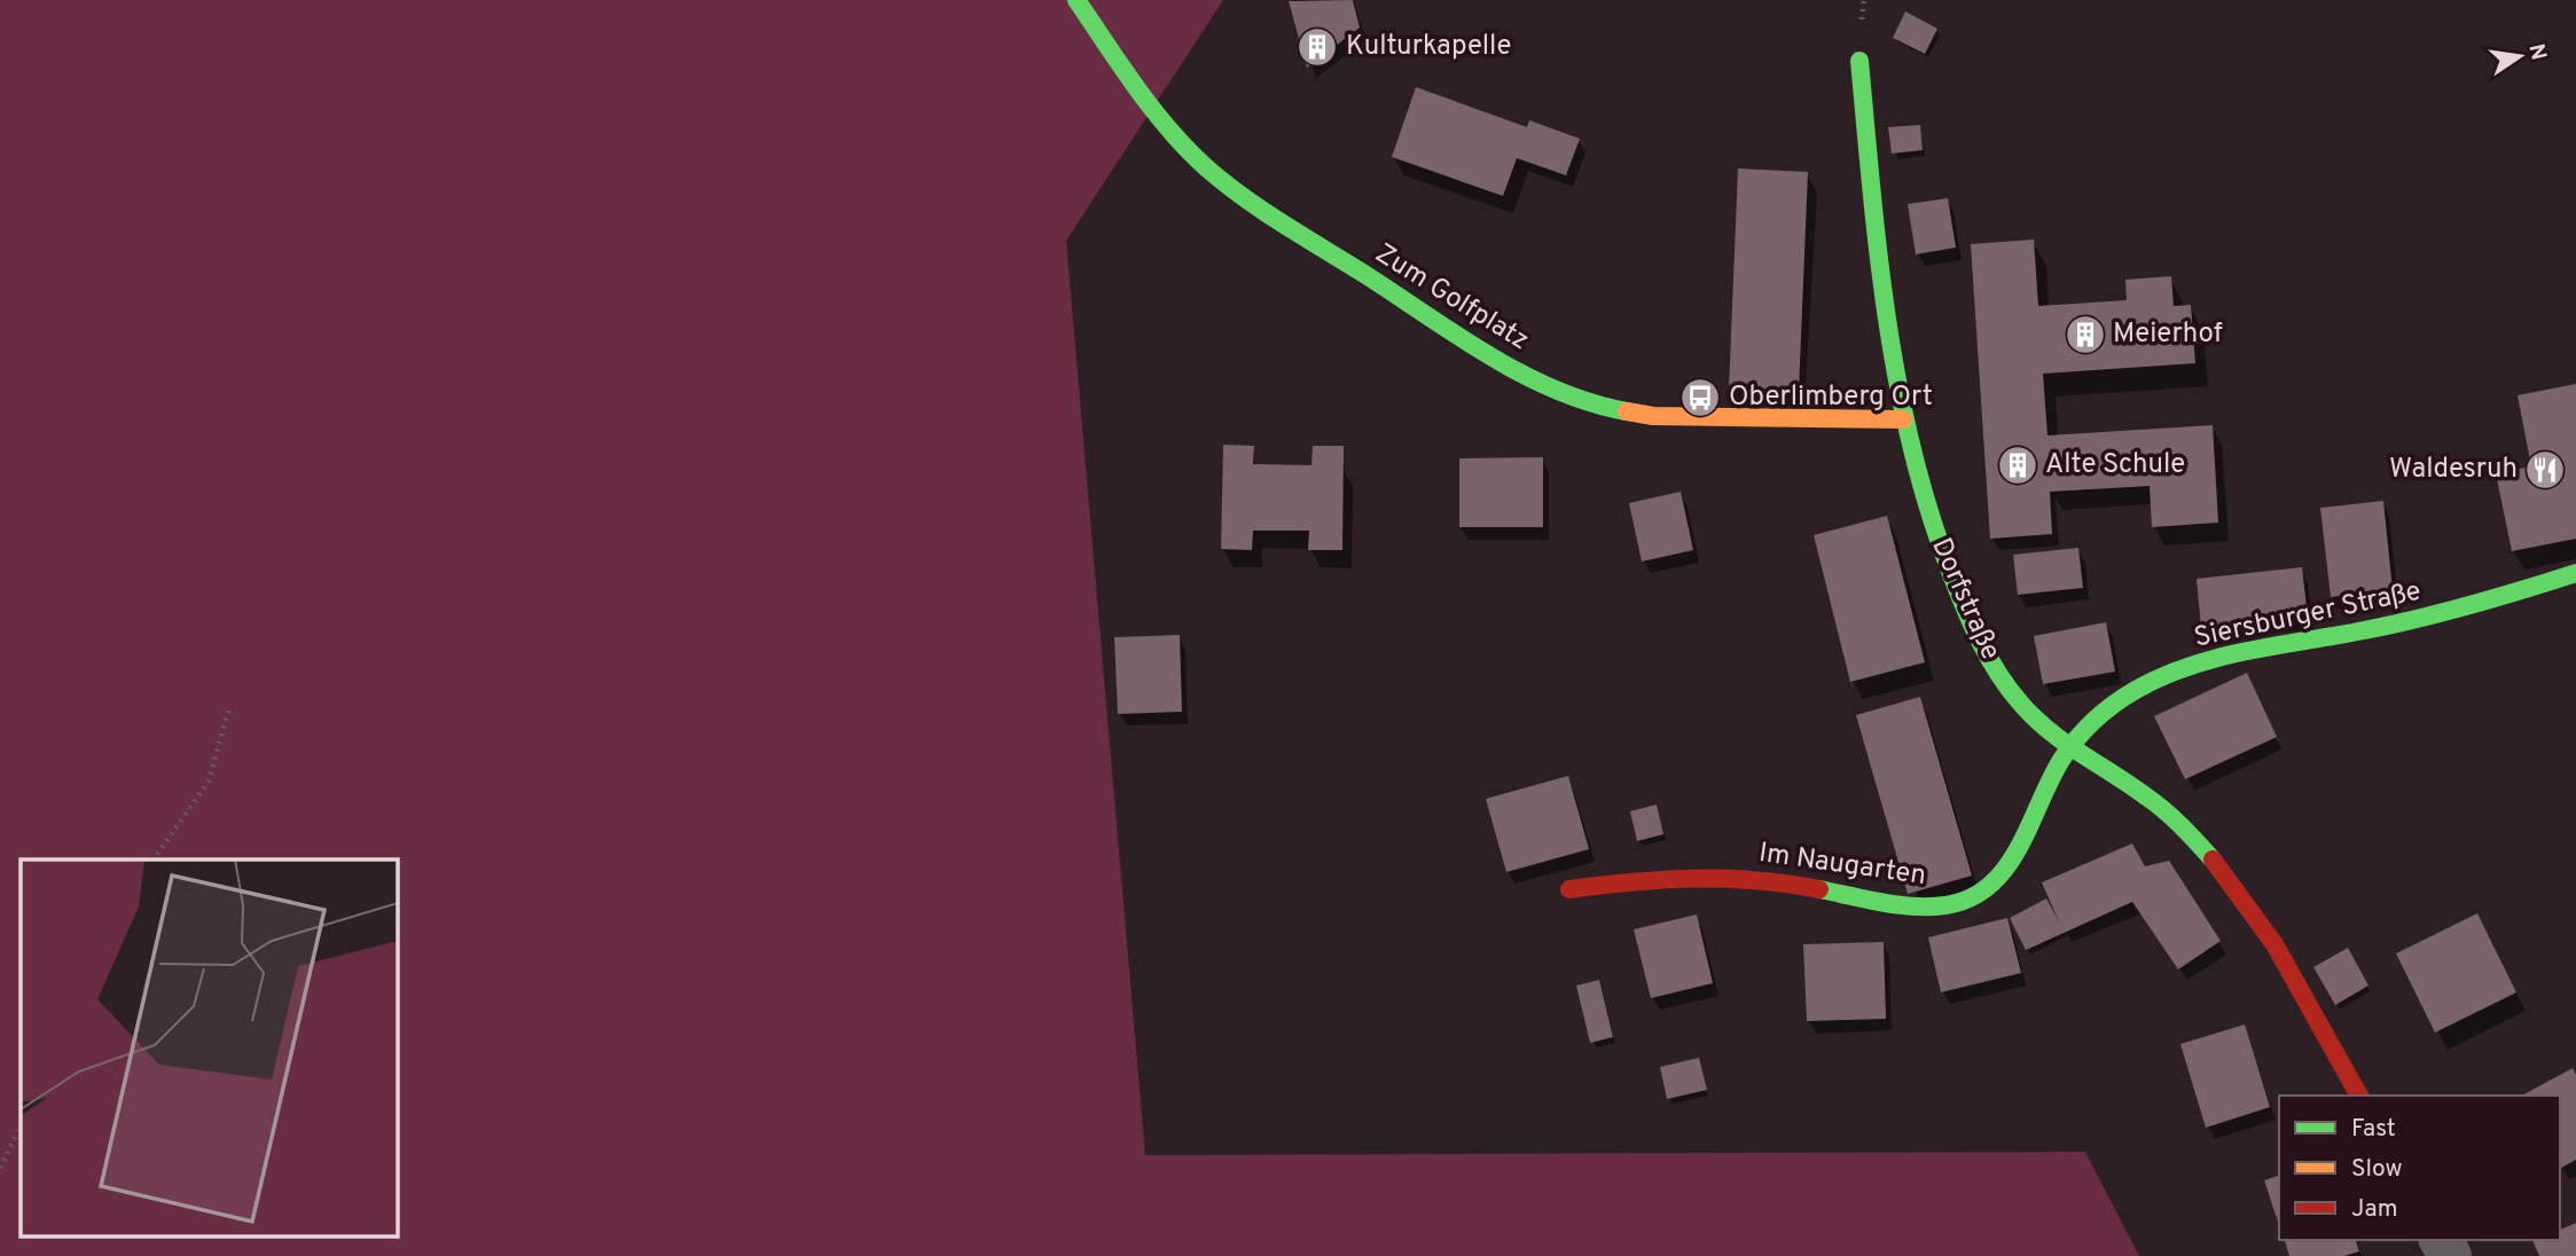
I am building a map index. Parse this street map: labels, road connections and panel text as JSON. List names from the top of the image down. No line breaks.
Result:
{"streets":{"street":["Zum Golfplatz","Dorfstraße","Siersburger Straße","Im Naugarten"]},"crossings":[["Zum Golfplatz","Dorfstraße"],["Dorfstraße","Siersburger Straße"],["Dorfstraße","Im Naugarten"],["Siersburger Straße","Im Naugarten"]],"places":{"building":["Kulturkapelle","Meierhof","Alte Schule"],"bus stop":["Oberlimberg Ort"],"restaurant":["Waldesruh"]},"legend":["Fast","Slow","Jam"],"north":"right"}
